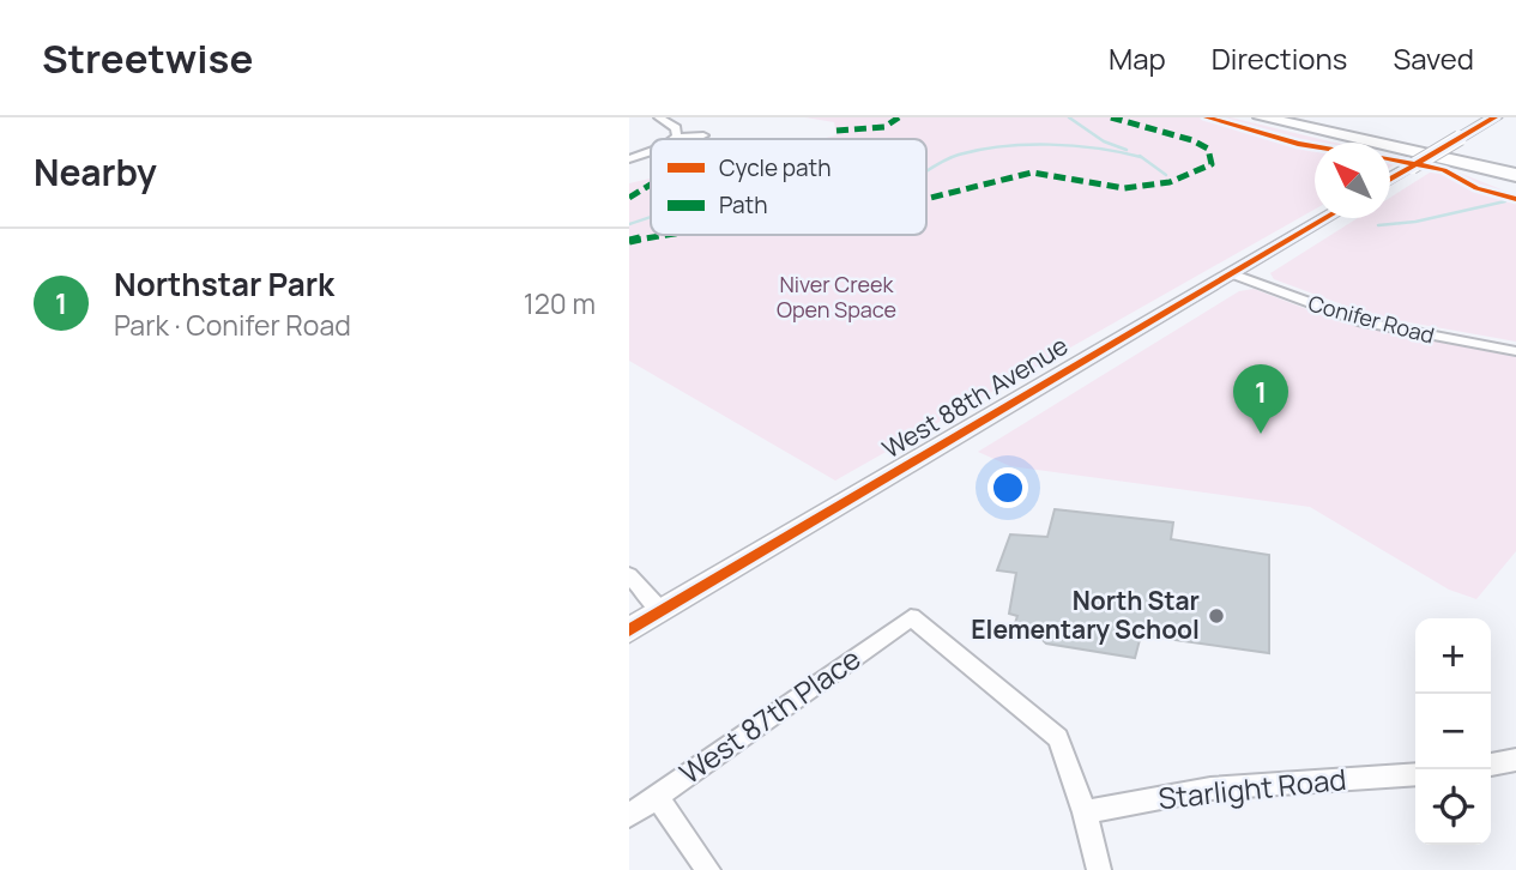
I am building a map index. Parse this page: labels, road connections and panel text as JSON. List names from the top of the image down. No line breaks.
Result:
{"streets":{"main road":["West 88th Avenue"],"street":["Conifer Road","West 87th Place","Starlight Road"]},"crossings":[["Conifer Road","West 88th Avenue"],["West 87th Place","Starlight Road"]],"parks":["Niver Creek Open Space"],"places":["North Star Elementary School"],"legend":["Cycle path","Path"],"north":"top left","page":{"header":"Streetwise","nav":["Map","Directions","Saved"],"heading":"Nearby","list":[{"mark":"1","name":"Northstar Park","note":"Park · Conifer Road","value":"120 m"}],"pins":"1","map_buttons":["+","−"]}}
